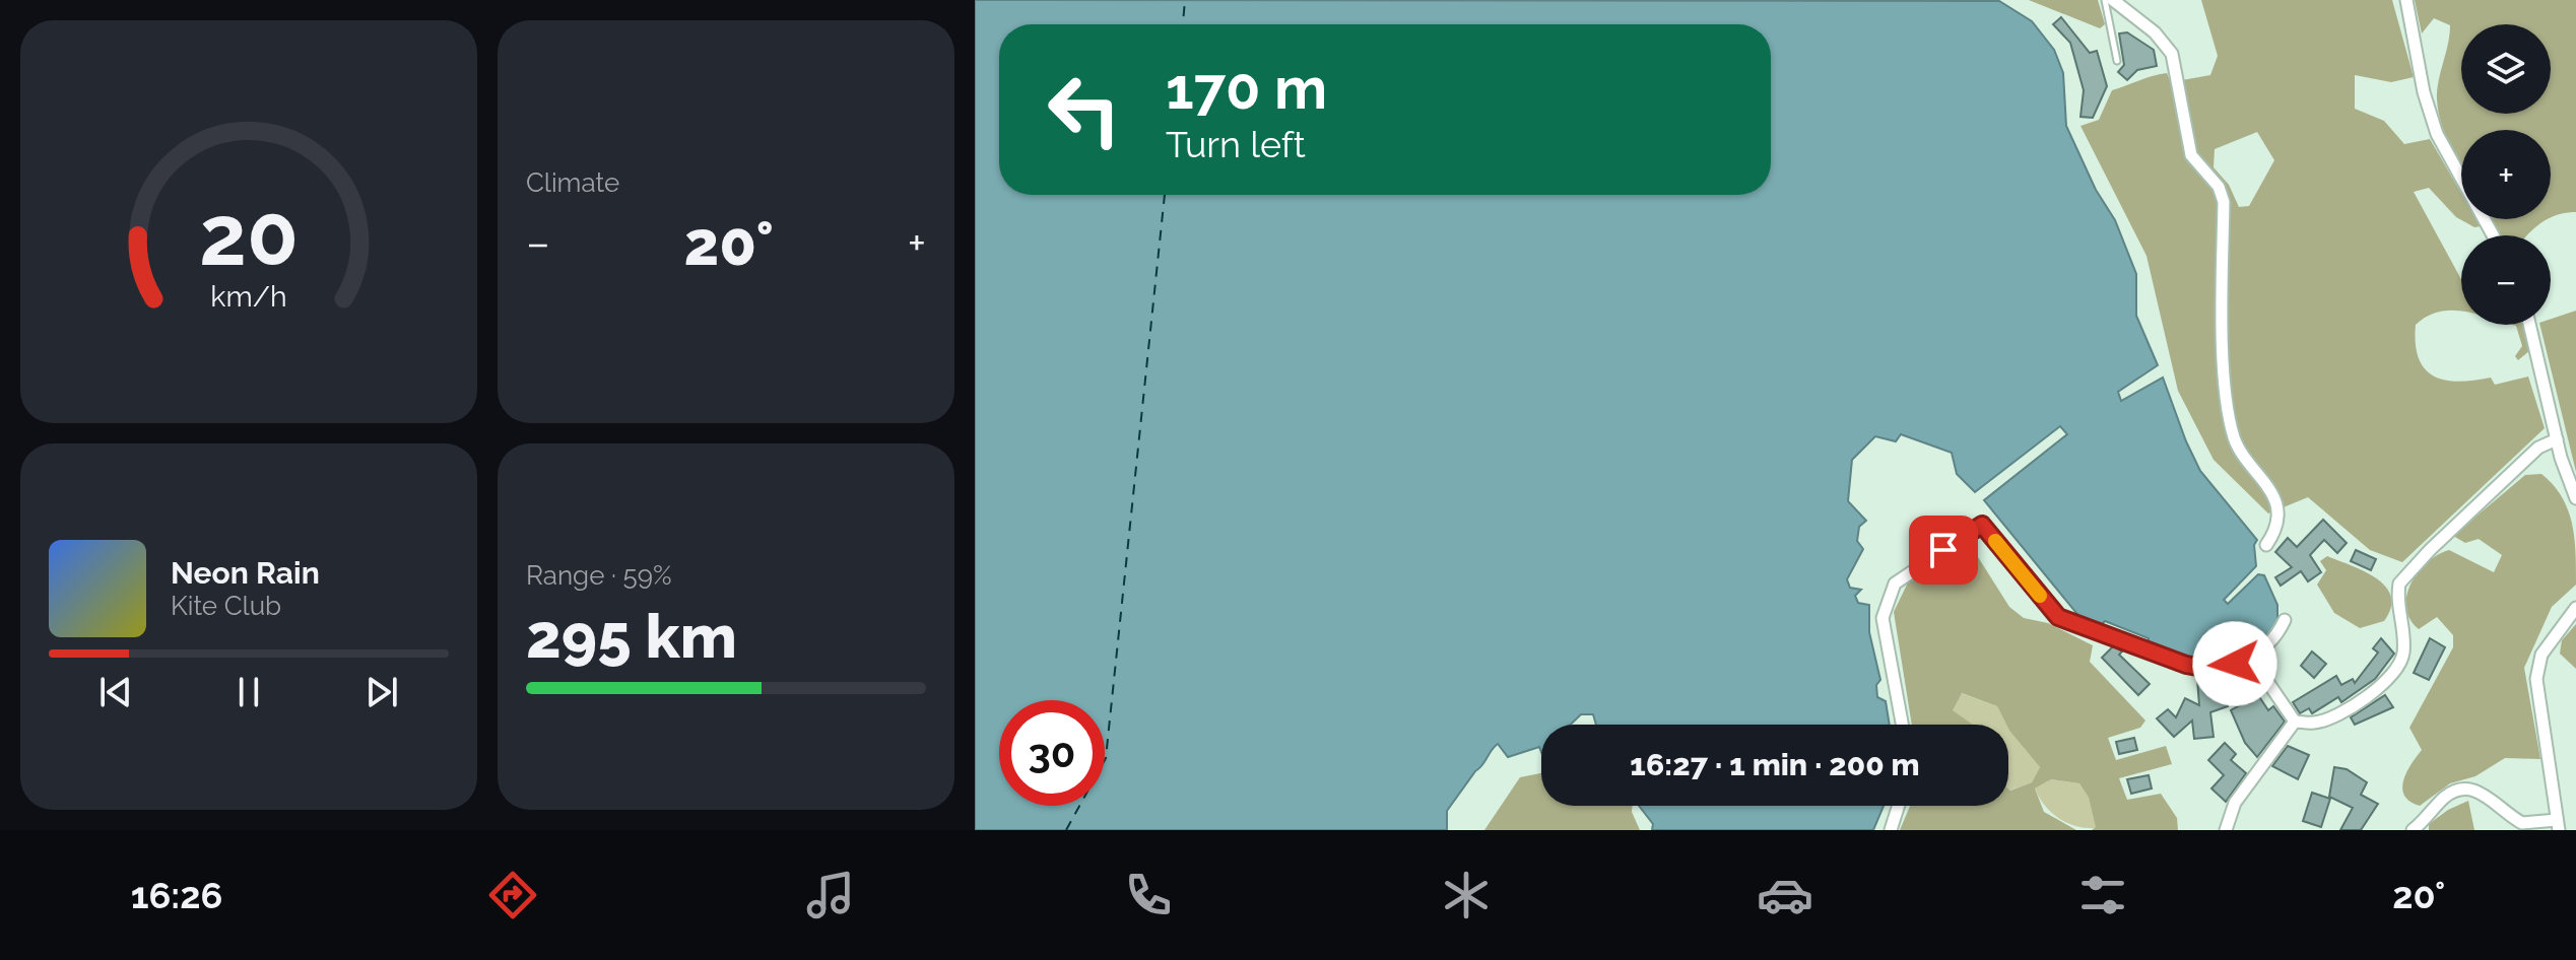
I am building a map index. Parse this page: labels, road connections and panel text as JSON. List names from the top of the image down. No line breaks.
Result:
{"page":{"tile":["Climate",["Range · 59%","295 km"]],"map_buttons":["+","−"],"turn":["170 m","Turn left"],"heat":["−","20°","+"],"song":["Neon Rain","Kite Club"],"limit":"30","trip":"16:27 · 1 min · 200 m","tabs":["16:26","20°"],"gauge":["20","km/h"]}}
